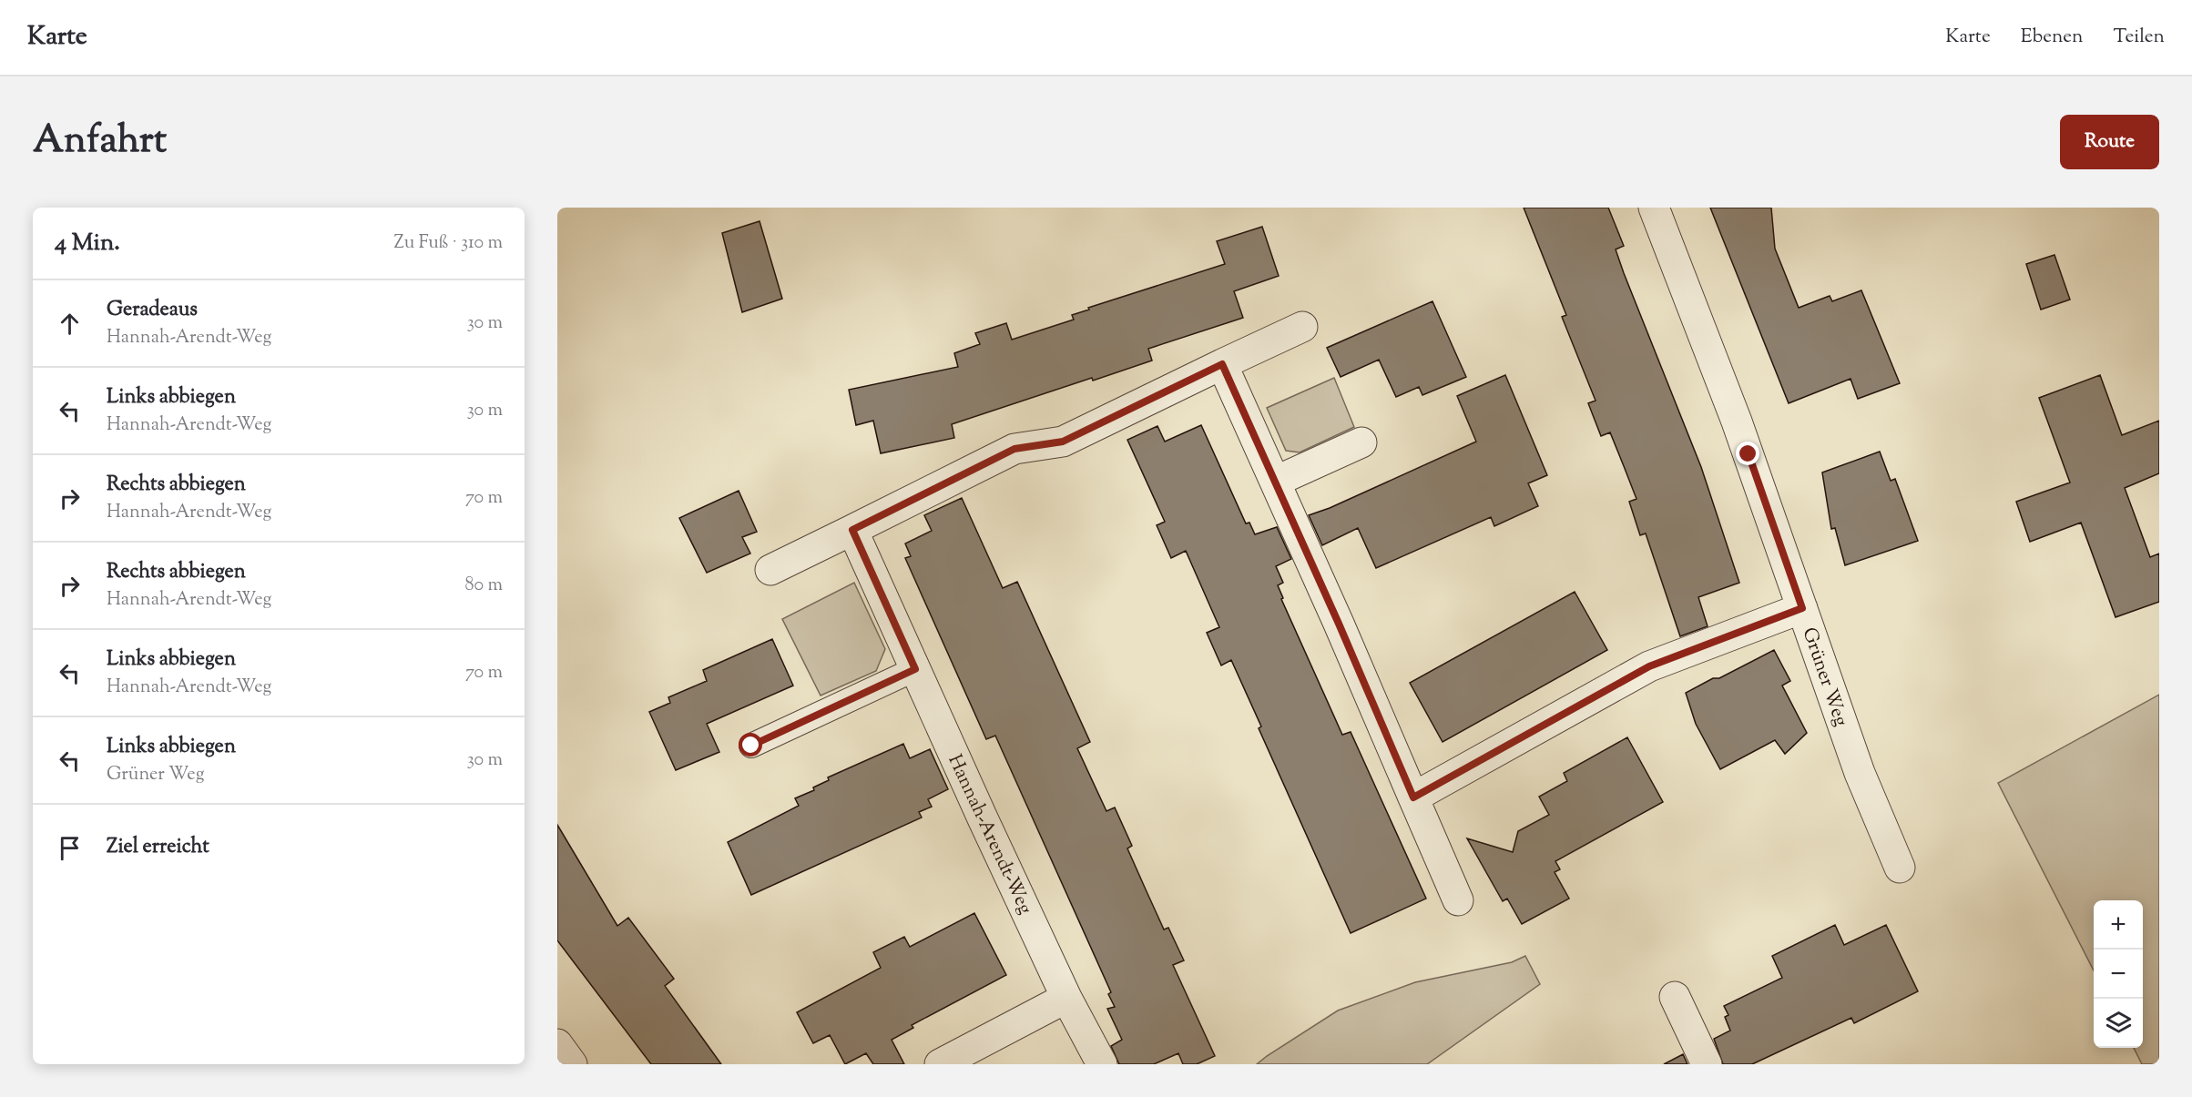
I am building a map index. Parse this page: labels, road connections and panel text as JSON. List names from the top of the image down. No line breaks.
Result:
{"streets":{"street":["Grüner Weg","Hannah-Arendt-Weg"]},"page":{"header":"Karte","nav":["Karte","Ebenen","Teilen"],"title":"Anfahrt","buttons":"Route","heading":["4 Min.","Zu Fuß · 310 m"],"list":[["Geradeaus","Hannah-Arendt-Weg","30 m"],["Links abbiegen","Hannah-Arendt-Weg","30 m"],["Rechts abbiegen","Hannah-Arendt-Weg","70 m"],["Rechts abbiegen","Hannah-Arendt-Weg","80 m"],["Links abbiegen","Hannah-Arendt-Weg","70 m"],["Links abbiegen","Grüner Weg","30 m"],"Ziel erreicht"],"map_buttons":["+","−"]}}
